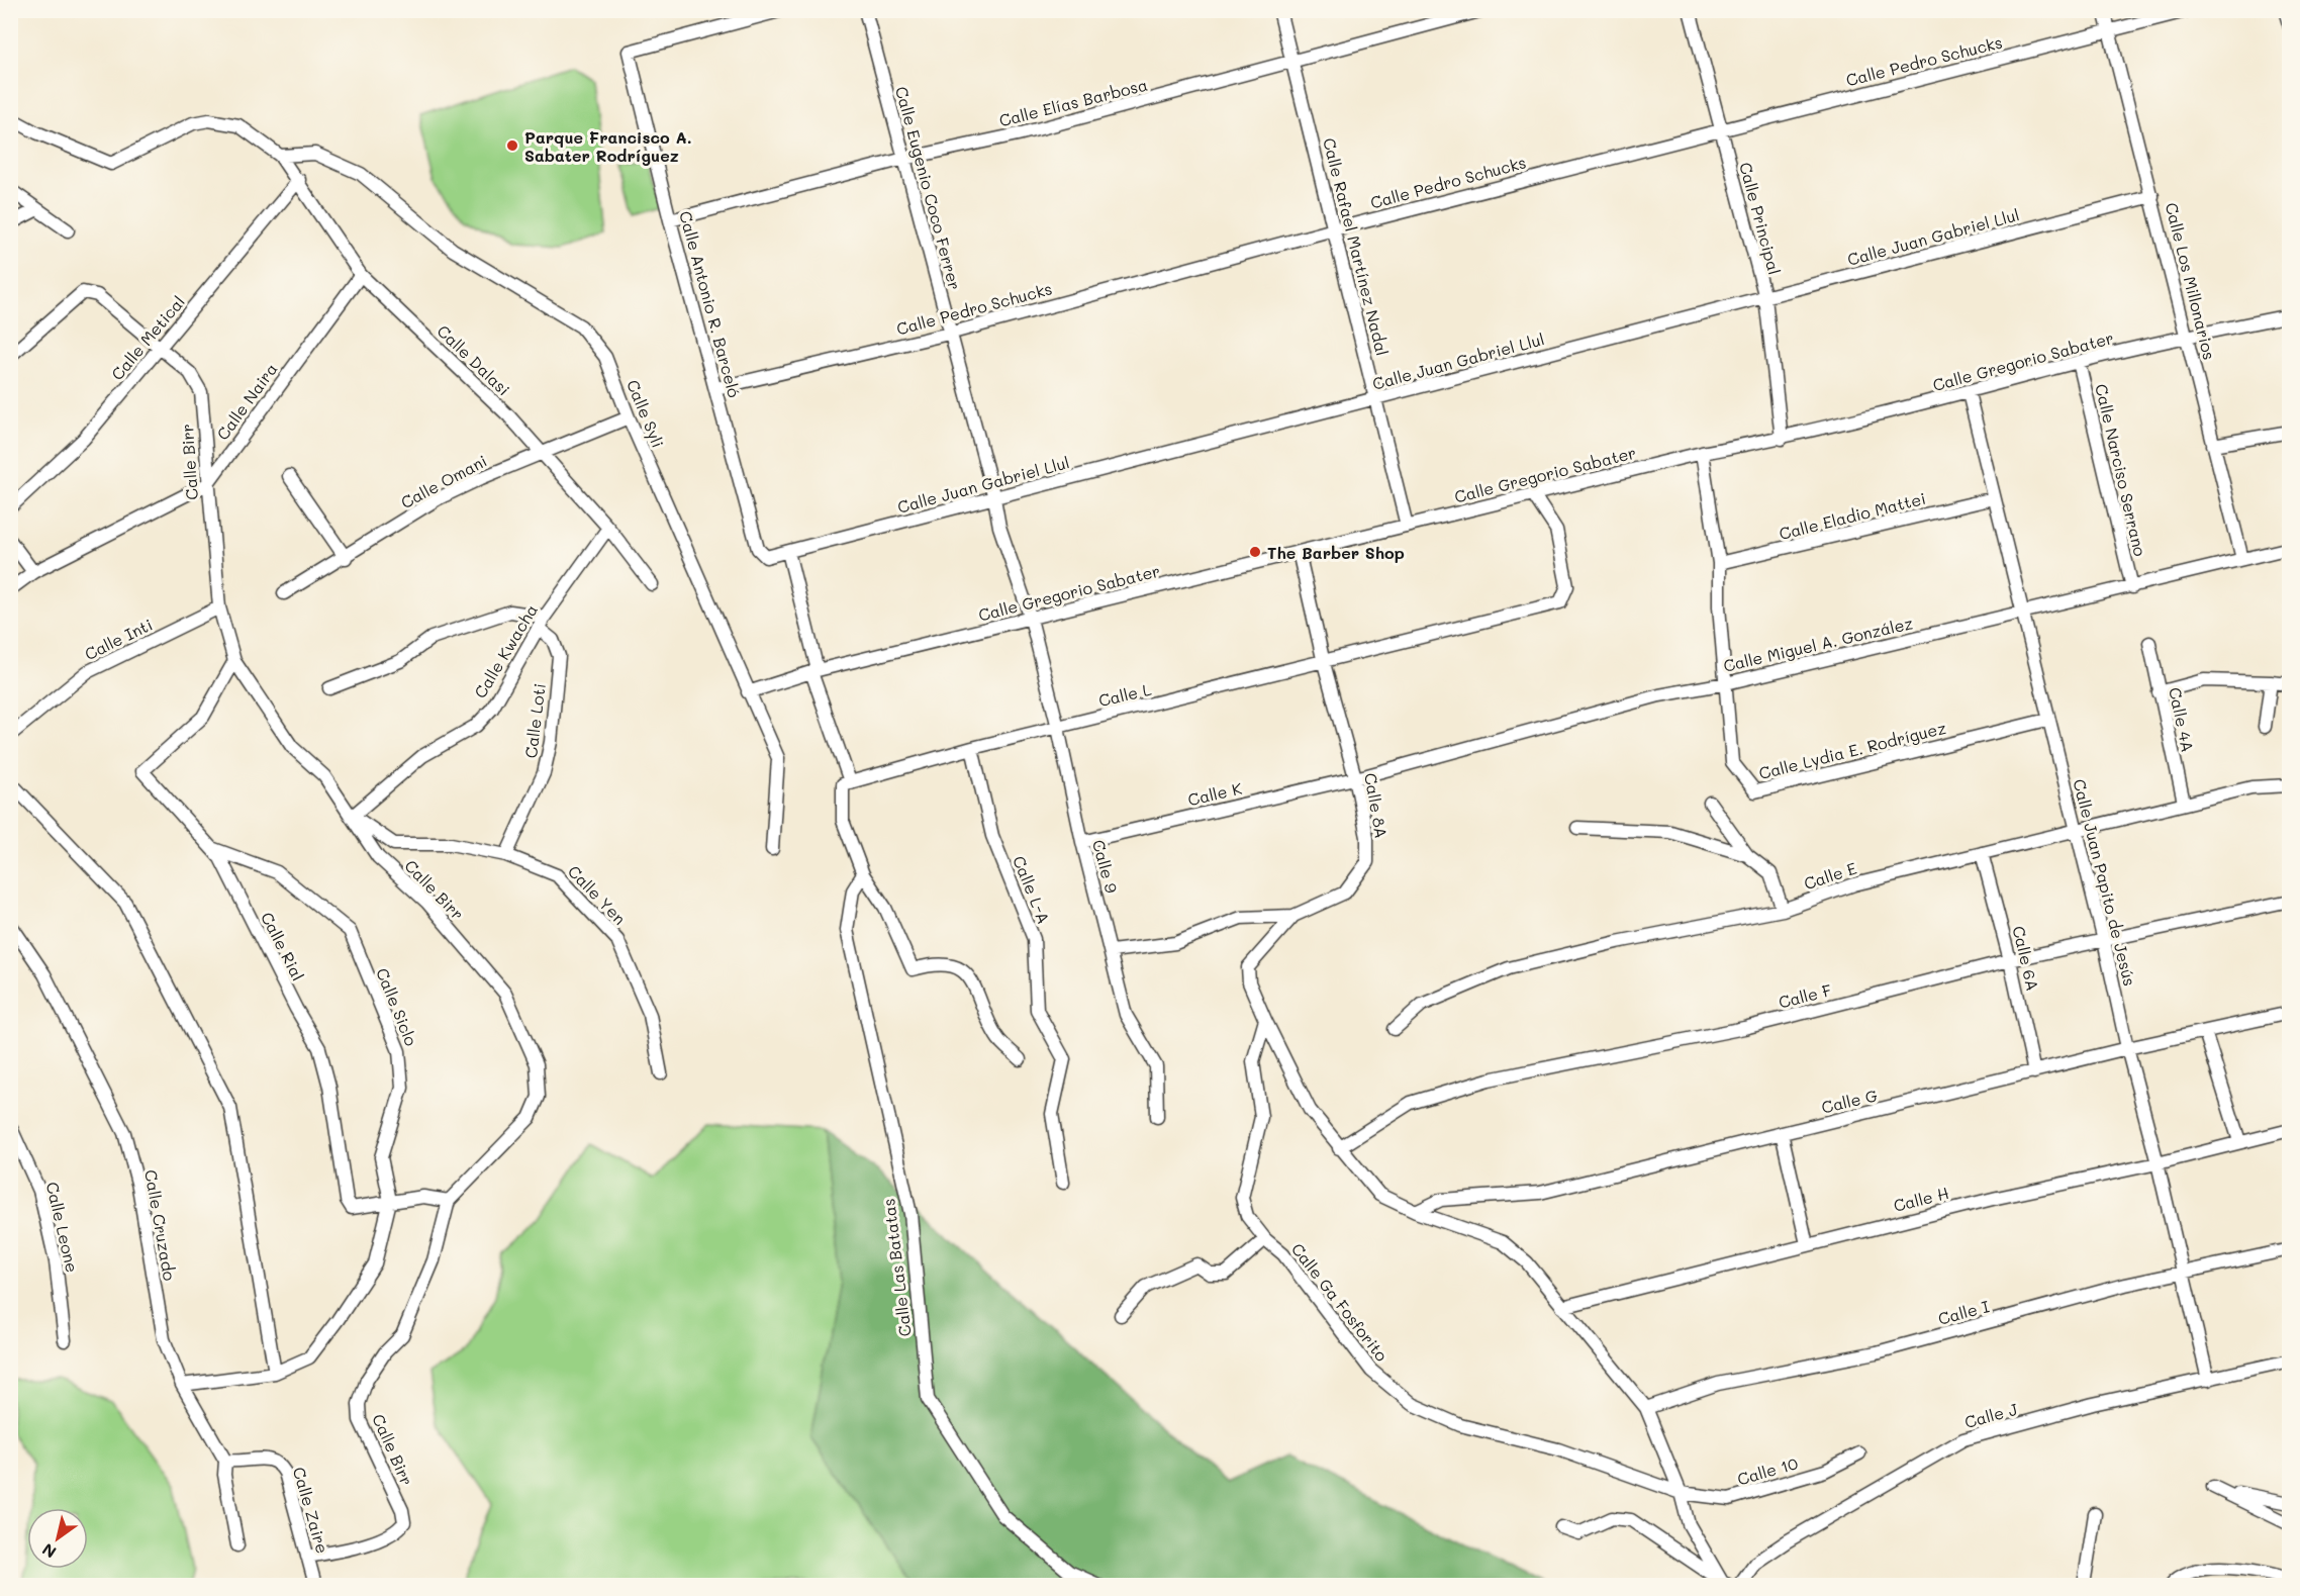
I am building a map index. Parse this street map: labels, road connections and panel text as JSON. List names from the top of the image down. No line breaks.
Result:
{"streets":{"street":["Calle Pedro Schucks","Calle Elías Barbosa","Calle Eugenio Coco Ferrer","Calle Principal","Calle Juan Gabriel Llul","Calle Rafael Martínez Nadal","Calle Los Millonarios","Calle Antonio R. Barceló","Calle Metical","Calle Dalasi","Calle Gregorio Sabater","Calle Naira","Calle Syli","Calle Birr","Calle Narciso Serrano","Calle Omani","Calle Eladio Mattei","Calle Inti","Calle Miguel A. González","Calle Kwacha","Calle L","Calle 4A","Calle Loti","Calle Lydia E. Rodríguez","Calle K","Calle 8A","Calle 9","Calle E","Calle Juan Papito de Jesús","Calle L-A","Calle Yen","Calle Rial","Calle 6A","Calle F","Calle Siclo","Calle G","Calle H","Calle Cruzado","Calle Leone","Calle Las Batatas","Calle Ga Fosforito","Calle I","Calle J","Calle 10","Calle Zaire"]},"crossings":[["Calle Pedro Schucks","Calle Eugenio Coco Ferrer"],["Calle Pedro Schucks","Calle Principal"],["Calle Pedro Schucks","Calle Rafael Martínez Nadal"],["Calle Pedro Schucks","Calle Los Millonarios"],["Calle Pedro Schucks","Calle Antonio R. Barceló"],["Calle Elías Barbosa","Calle Eugenio Coco Ferrer"],["Calle Elías Barbosa","Calle Rafael Martínez Nadal"],["Calle Elías Barbosa","Calle Antonio R. Barceló"],["Calle Eugenio Coco Ferrer","Calle Juan Gabriel Llul"],["Calle Eugenio Coco Ferrer","Calle Gregorio Sabater"],["Calle Eugenio Coco Ferrer","Calle 9"],["Calle Principal","Calle Juan Gabriel Llul"],["Calle Principal","Calle Gregorio Sabater"],["Calle Juan Gabriel Llul","Calle Rafael Martínez Nadal"],["Calle Juan Gabriel Llul","Calle Los Millonarios"],["Calle Juan Gabriel Llul","Calle Antonio R. Barceló"],["Calle Rafael Martínez Nadal","Calle Gregorio Sabater"],["Calle Los Millonarios","Calle Gregorio Sabater"],["Calle Los Millonarios","Calle Miguel A. González"],["Calle Metical","Calle Dalasi"],["Calle Metical","Calle Birr"],["Calle Dalasi","Calle Naira"],["Calle Dalasi","Calle Syli"],["Calle Dalasi","Calle Omani"],["Calle Dalasi","Calle Kwacha"],["Calle Gregorio Sabater","Calle Syli"],["Calle Gregorio Sabater","Calle Narciso Serrano"],["Calle Gregorio Sabater","Calle L"],["Calle Gregorio Sabater","Calle Lydia E. Rodríguez"],["Calle Gregorio Sabater","Calle 8A"],["Calle Gregorio Sabater","Calle 9"],["Calle Gregorio Sabater","Calle Juan Papito de Jesús"],["Calle Naira","Calle Birr"],["Calle Syli","Calle Omani"],["Calle Birr","Calle Inti"],["Calle Birr","Calle Kwacha"],["Calle Birr","Calle Yen"],["Calle Birr","Calle Rial"],["Calle Birr","Calle Zaire"],["Calle Narciso Serrano","Calle Miguel A. González"],["Calle Eladio Mattei","Calle Lydia E. Rodríguez"],["Calle Eladio Mattei","Calle Juan Papito de Jesús"],["Calle Miguel A. González","Calle Lydia E. Rodríguez"],["Calle Miguel A. González","Calle K"],["Calle Miguel A. González","Calle 8A"],["Calle Miguel A. González","Calle Juan Papito de Jesús"],["Calle Kwacha","Calle Loti"],["Calle Kwacha","Calle Yen"],["Calle L","Calle 8A"],["Calle L","Calle 9"],["Calle L","Calle L-A"],["Calle 4A","Calle E"],["Calle Loti","Calle Yen"],["Calle Lydia E. Rodríguez","Calle Juan Papito de Jesús"],["Calle K","Calle 8A"],["Calle K","Calle 9"],["Calle 8A","Calle 9"],["Calle E","Calle Juan Papito de Jesús"],["Calle E","Calle 6A"],["Calle Juan Papito de Jesús","Calle F"],["Calle Juan Papito de Jesús","Calle G"],["Calle Juan Papito de Jesús","Calle H"],["Calle Juan Papito de Jesús","Calle I"],["Calle Juan Papito de Jesús","Calle J"],["Calle Rial","Calle Siclo"],["Calle 6A","Calle F"],["Calle 6A","Calle G"],["Calle Siclo","Calle Cruzado"],["Calle Cruzado","Calle Zaire"],["Calle Ga Fosforito","Calle 10"]],"places":["Parque Francisco A. Sabater Rodríguez","The Barber Shop"],"north":"bottom left"}
